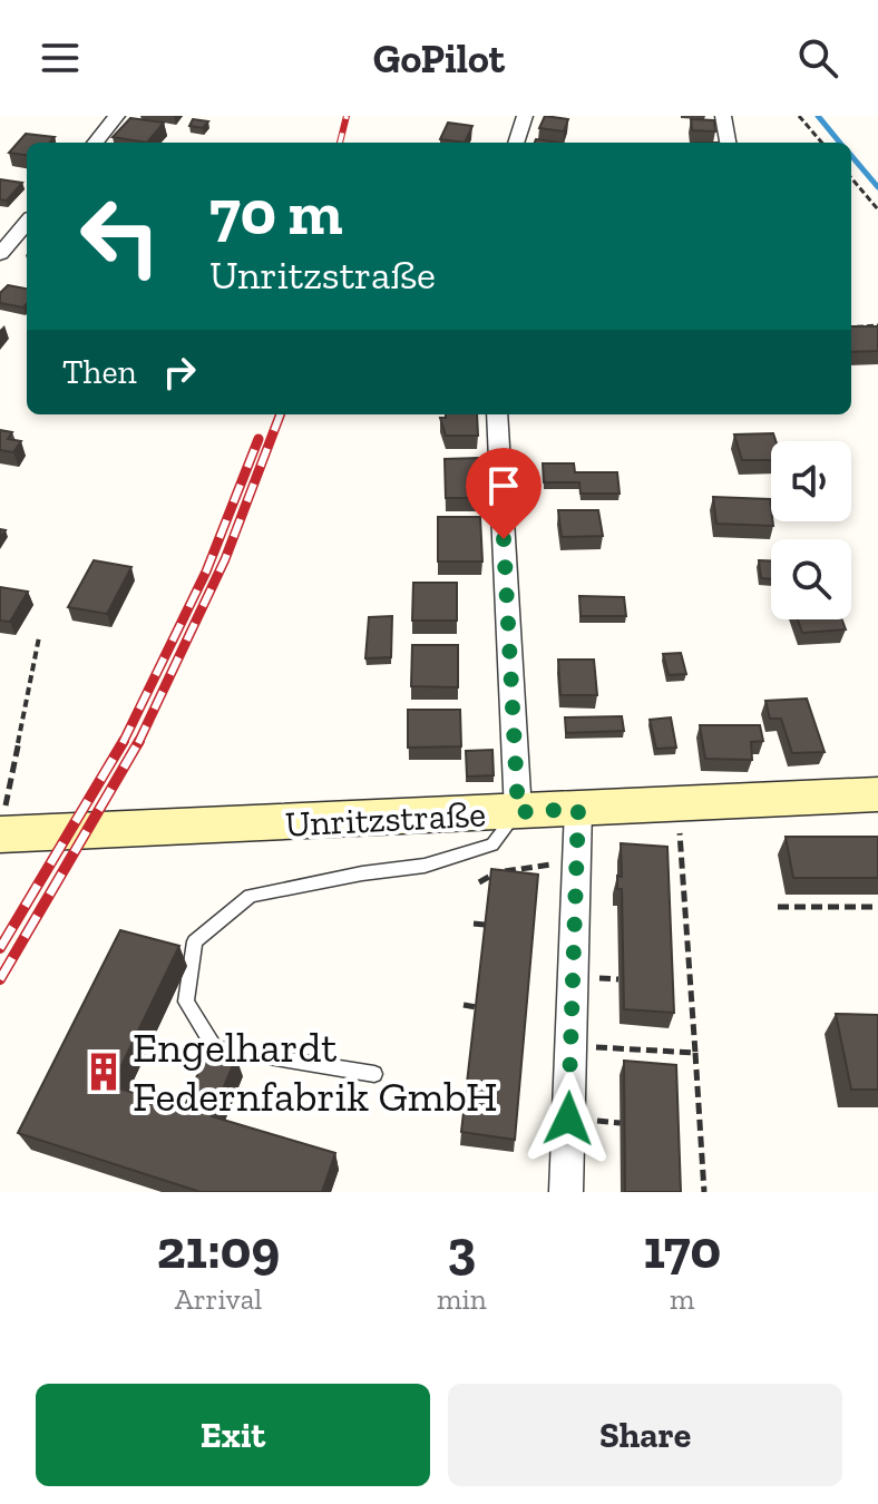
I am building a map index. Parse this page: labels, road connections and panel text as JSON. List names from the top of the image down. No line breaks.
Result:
{"streets":{"street":["Unritzstraße"]},"places":{"building":["Engelhardt Federnfabrik GmbH"]},"page":{"header":"GoPilot","turn":["70 m","Unritzstraße"],"then":"Then","eta":["21:09","Arrival","3","min","170","m"],"buttons":["Exit","Share"]}}
